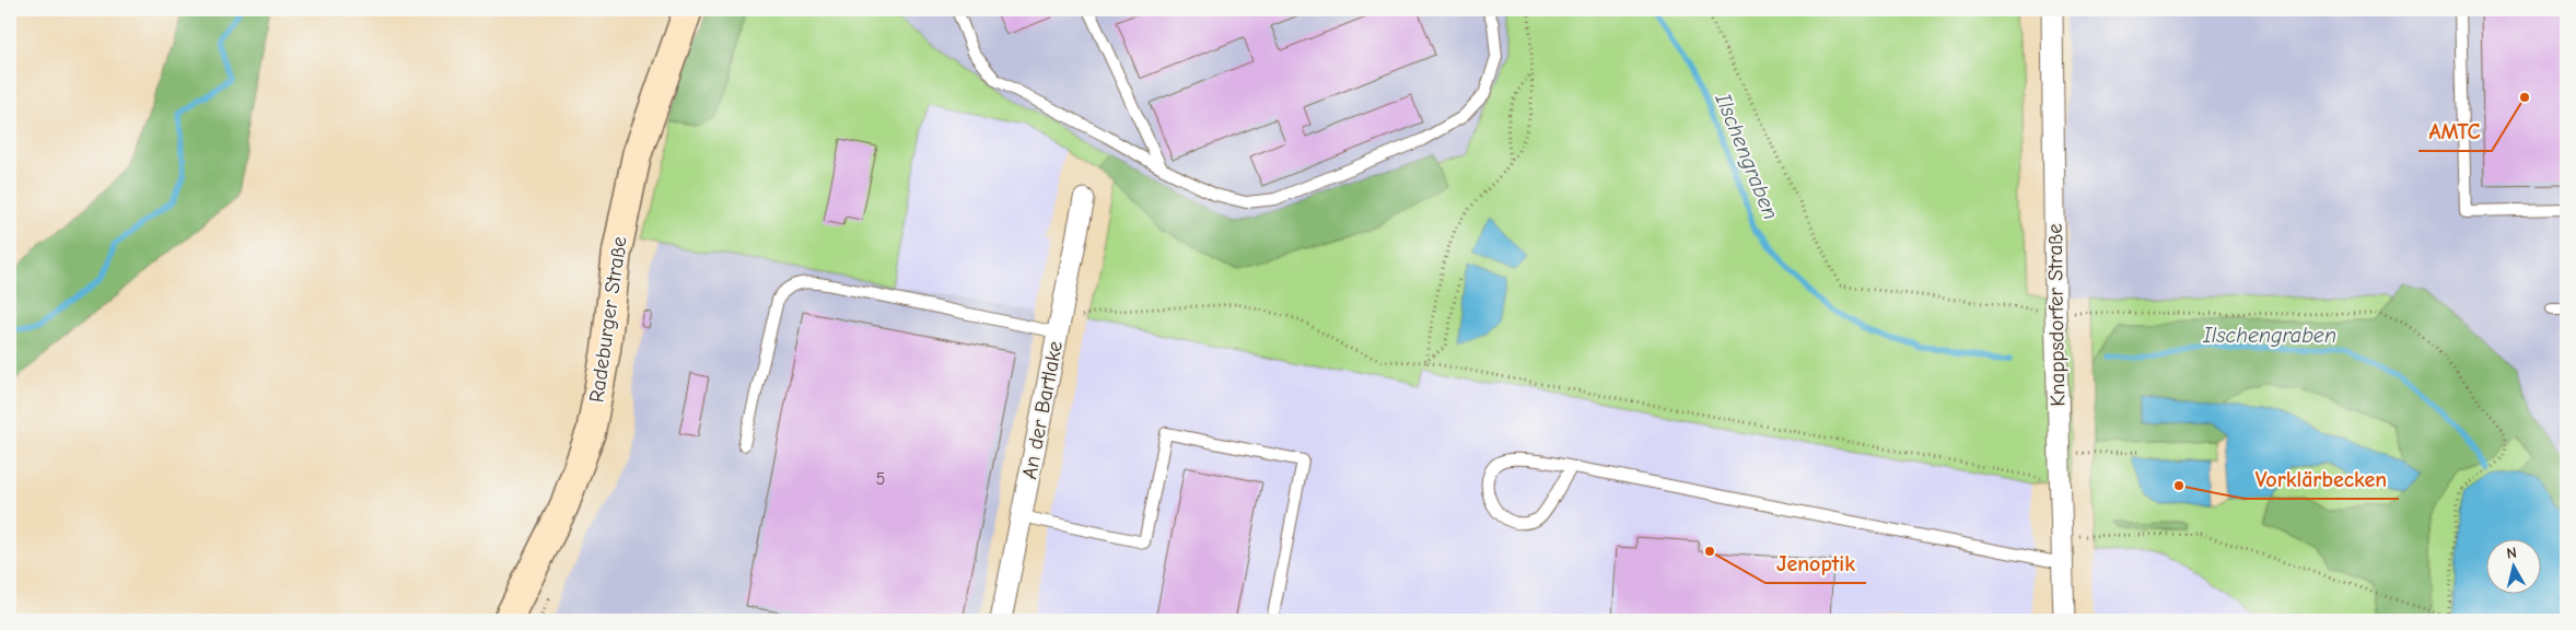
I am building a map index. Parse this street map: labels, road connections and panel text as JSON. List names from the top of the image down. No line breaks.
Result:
{"streets":{"main road":["Radeburger Straße"],"street":["Knappsdorfer Straße","An der Bartlake"]},"water":["Ilschengraben"],"places":["AMTC","Vorklärbecken","Jenoptik"],"house_numbers":["5"],"north":"top"}
